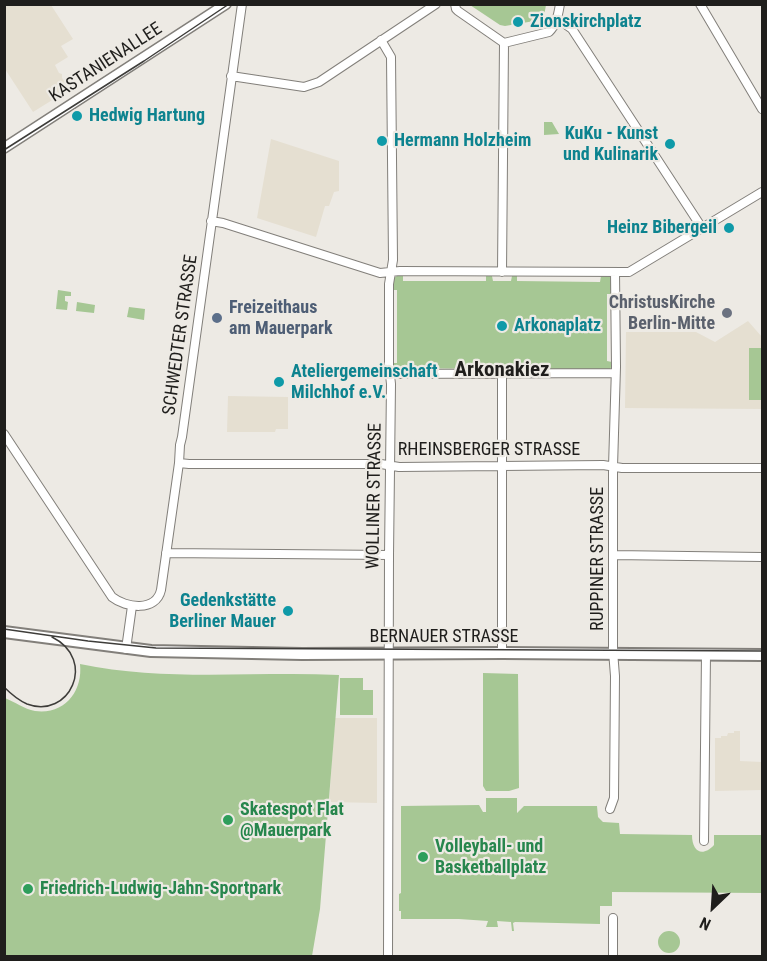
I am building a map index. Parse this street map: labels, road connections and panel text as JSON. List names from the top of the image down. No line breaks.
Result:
{"streets":{"main road":["BERNAUER STRASSE"],"street":["KASTANIENALLEE","SCHWEDTER STRASSE","RHEINSBERGER STRASSE","WOLLINER STRASSE","RUPPINER STRASSE"]},"crossings":[["SCHWEDTER STRASSE","RHEINSBERGER STRASSE"],["RHEINSBERGER STRASSE","WOLLINER STRASSE"],["RHEINSBERGER STRASSE","RUPPINER STRASSE"],["WOLLINER STRASSE","BERNAUER STRASSE"],["RUPPINER STRASSE","BERNAUER STRASSE"]],"districts":["Arkonakiez"],"places":["Zionskirchplatz","Hedwig Hartung","Hermann Holzheim","KuKu - Kunst und Kulinarik","Heinz Bibergeil","ChristusKirche Berlin-Mitte","Freizeithaus am Mauerpark","Arkonaplatz","Ateliergemeinschaft Milchhof e.V.","Gedenkstätte Berliner Mauer","Skatespot Flat @Mauerpark","Volleyball- und Basketballplatz","Friedrich-Ludwig-Jahn-Sportpark"],"north":"bottom left"}
